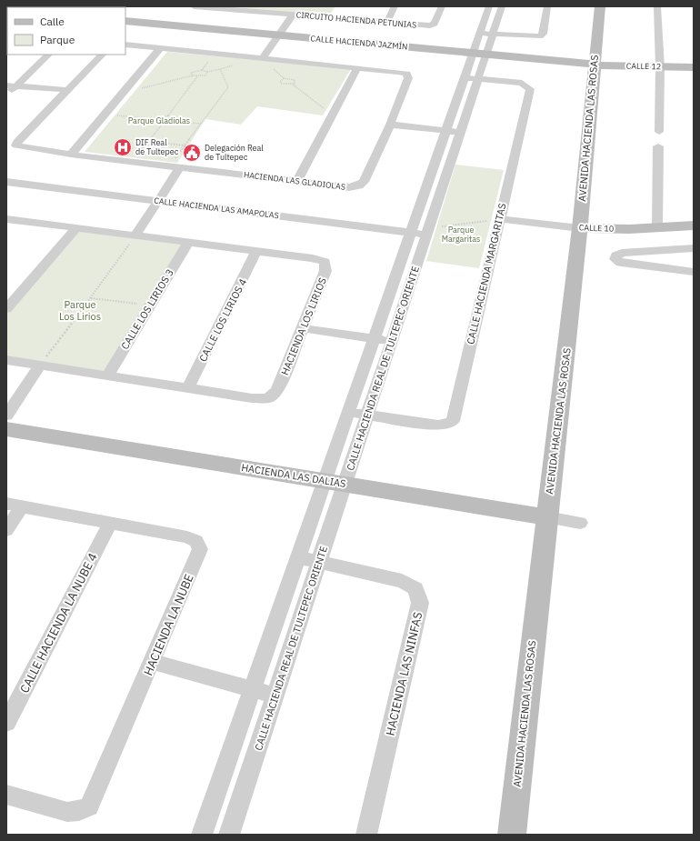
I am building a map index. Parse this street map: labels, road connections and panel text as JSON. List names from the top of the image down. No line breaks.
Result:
{"streets":{"street":["CIRCUITO HACIENDA PETUNIAS","CALLE HACIENDA JAZMÍN","CALLE 12","AVENIDA HACIENDA LAS ROSAS","HACIENDA LAS GLADIOLAS","CALLE HACIENDA LAS AMAPOLAS","CALLE 10","CALLE HACIENDA MARGARITAS","CALLE LOS LIRIOS 3","CALLE LOS LIRIOS 4","HACIENDA LOS LIRIOS","CALLE HACIENDA REAL DE TULTEPEC ORIENTE","HACIENDA LAS DALIAS","CALLE HACIENDA LA NUBE 4","HACIENDA LA NUBE","HACIENDA LAS NINFAS"]},"crossings":[["CALLE HACIENDA JAZMÍN","CALLE 12"],["CALLE HACIENDA JAZMÍN","AVENIDA HACIENDA LAS ROSAS"],["CALLE 12","AVENIDA HACIENDA LAS ROSAS"],["AVENIDA HACIENDA LAS ROSAS","CALLE 10"],["AVENIDA HACIENDA LAS ROSAS","HACIENDA LAS DALIAS"],["CALLE HACIENDA LAS AMAPOLAS","CALLE HACIENDA REAL DE TULTEPEC ORIENTE"],["CALLE 10","CALLE HACIENDA MARGARITAS"],["CALLE HACIENDA MARGARITAS","CALLE HACIENDA REAL DE TULTEPEC ORIENTE"],["CALLE LOS LIRIOS 3","HACIENDA LOS LIRIOS"],["CALLE LOS LIRIOS 4","HACIENDA LOS LIRIOS"],["CALLE HACIENDA REAL DE TULTEPEC ORIENTE","HACIENDA LAS DALIAS"],["CALLE HACIENDA REAL DE TULTEPEC ORIENTE","HACIENDA LAS NINFAS"],["CALLE HACIENDA LA NUBE 4","HACIENDA LA NUBE"]],"parks":["Parque Gladiolas","Parque Margaritas","Parque Los Lirios"],"places":{"hospital":["DIF Real de Tultepec"],"public building":["Delegación Real de Tultepec"]},"legend":["Calle","Parque"]}
